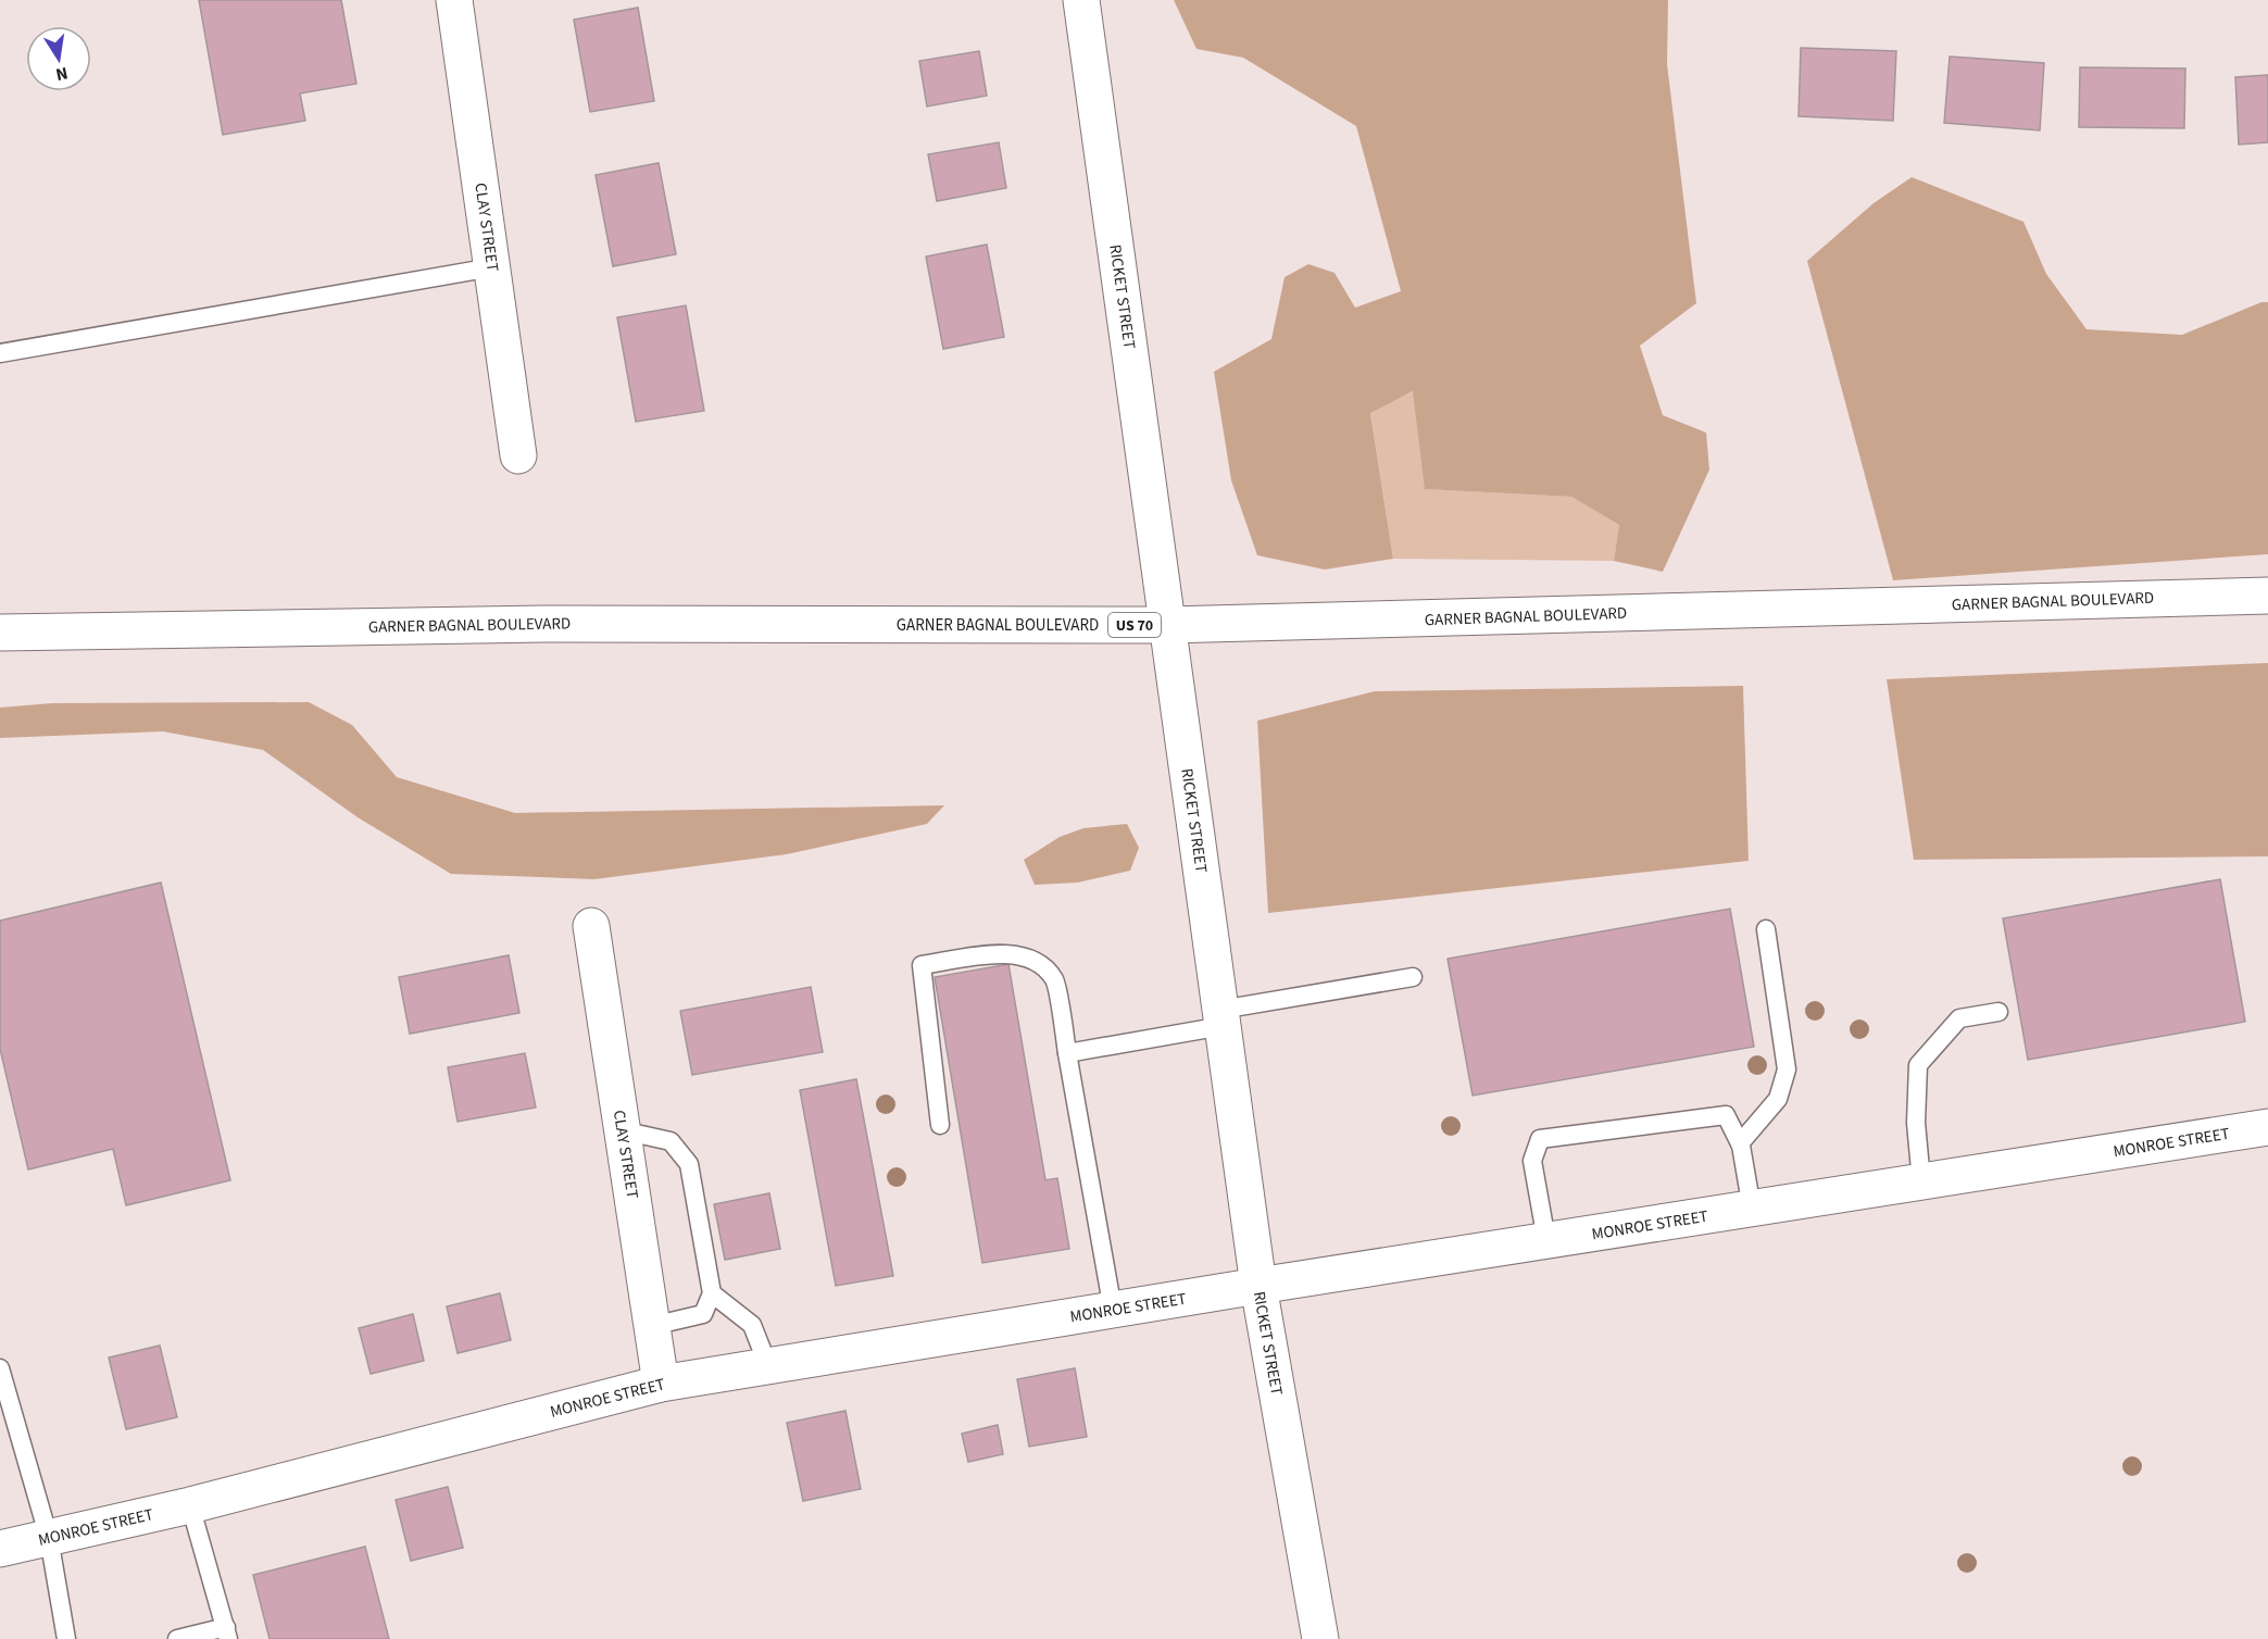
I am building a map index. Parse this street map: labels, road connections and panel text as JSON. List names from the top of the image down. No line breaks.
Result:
{"streets":{"main road":["CLAY STREET","RICKET STREET","GARNER BAGNAL BOULEVARD","US 70","MONROE STREET"]},"crossings":[["CLAY STREET","MONROE STREET"],["RICKET STREET","GARNER BAGNAL BOULEVARD"],["RICKET STREET","MONROE STREET"]],"north":"bottom"}
